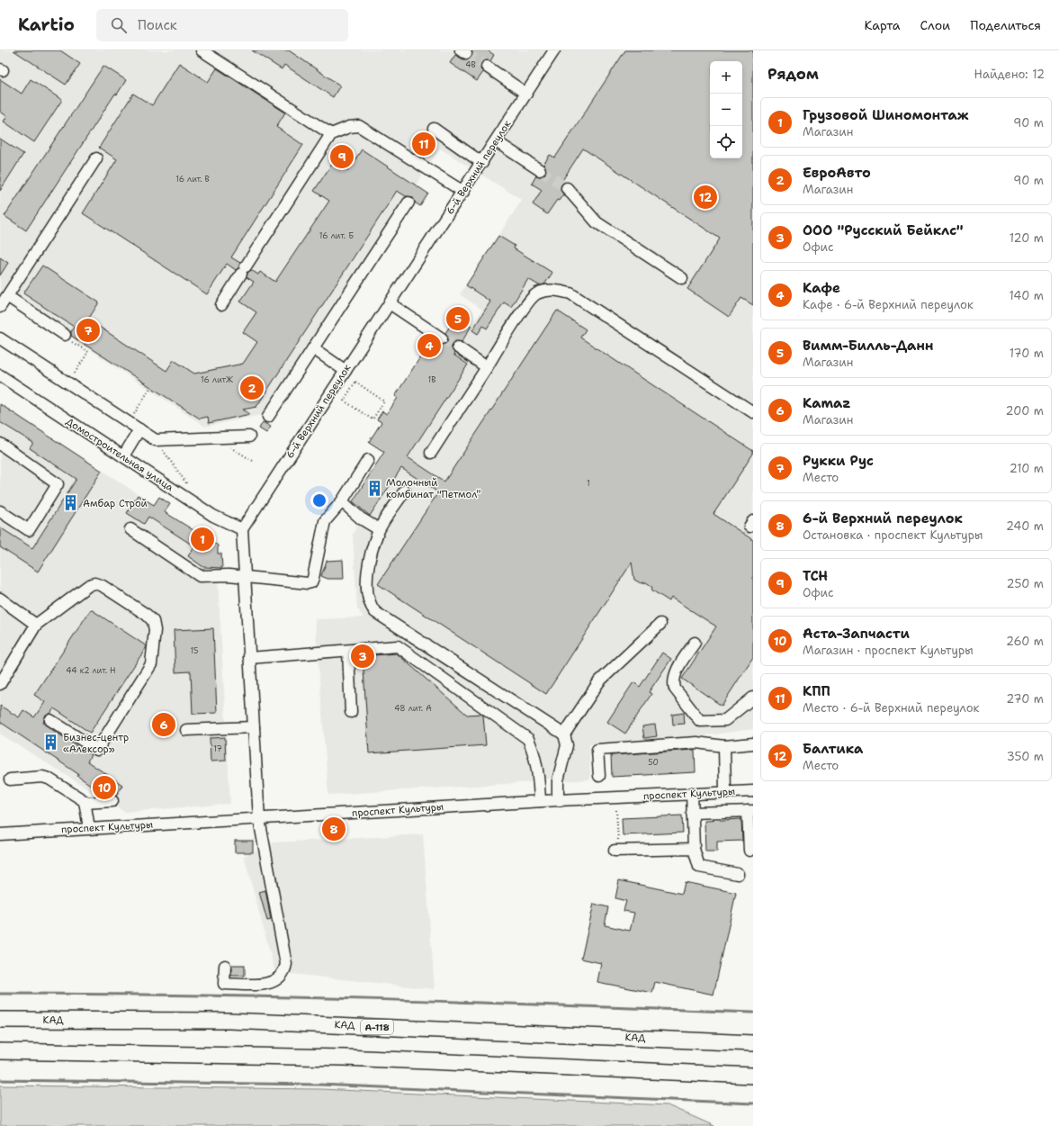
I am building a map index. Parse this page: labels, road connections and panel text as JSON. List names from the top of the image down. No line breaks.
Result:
{"streets":{"highway":["КАД","А-118"],"street":["6-й Верхний переулок","Домостроительная улица","проспект Культуры"]},"crossings":[["6-й Верхний переулок","Домостроительная улица"]],"places":{"building":["Молочный комбинат \"Петмол\"","Амбар Строй","Бизнес-центр «Алексор»"]},"house_numbers":["4В","16 лит. В","16 лит. Б","16 литЖ","1В","1","15","44 к2 лит. Н","48 лит. А","17","50"],"page":{"header":"Kartio","search":"Поиск","nav":["Карта","Слои","Поделиться"],"heading":["Рядом","Найдено: 12"],"map_buttons":["+","−"],"list":[{"mark":"1","name":"Грузовой Шиномонтаж","note":"Магазин","value":"90 m"},{"mark":"2","name":"ЕвроАвто","note":"Магазин","value":"90 m"},{"mark":"3","name":"ООО \"Русский Бейклс\"","note":"Офис","value":"120 m"},{"mark":"4","name":"Кафе","note":"Кафе · 6-й Верхний переулок","value":"140 m"},{"mark":"5","name":"Вимм-Билль-Данн","note":"Магазин","value":"170 m"},{"mark":"6","name":"Kamaz","note":"Магазин","value":"200 m"},{"mark":"7","name":"Рукки Рус","note":"Место","value":"210 m"},{"mark":"8","name":"6-й Верхний переулок","note":"Остановка · проспект Культуры","value":"240 m"},{"mark":"9","name":"ТСН","note":"Офис","value":"250 m"},{"mark":"10","name":"Аста-Запчасти","note":"Магазин · проспект Культуры","value":"260 m"},{"mark":"11","name":"КПП","note":"Место · 6-й Верхний переулок","value":"270 m"},{"mark":"12","name":"Балтика","note":"Место","value":"350 m"}],"pins":["11","9","12","5","7","4","2","1","3","6","10","8"]}}
